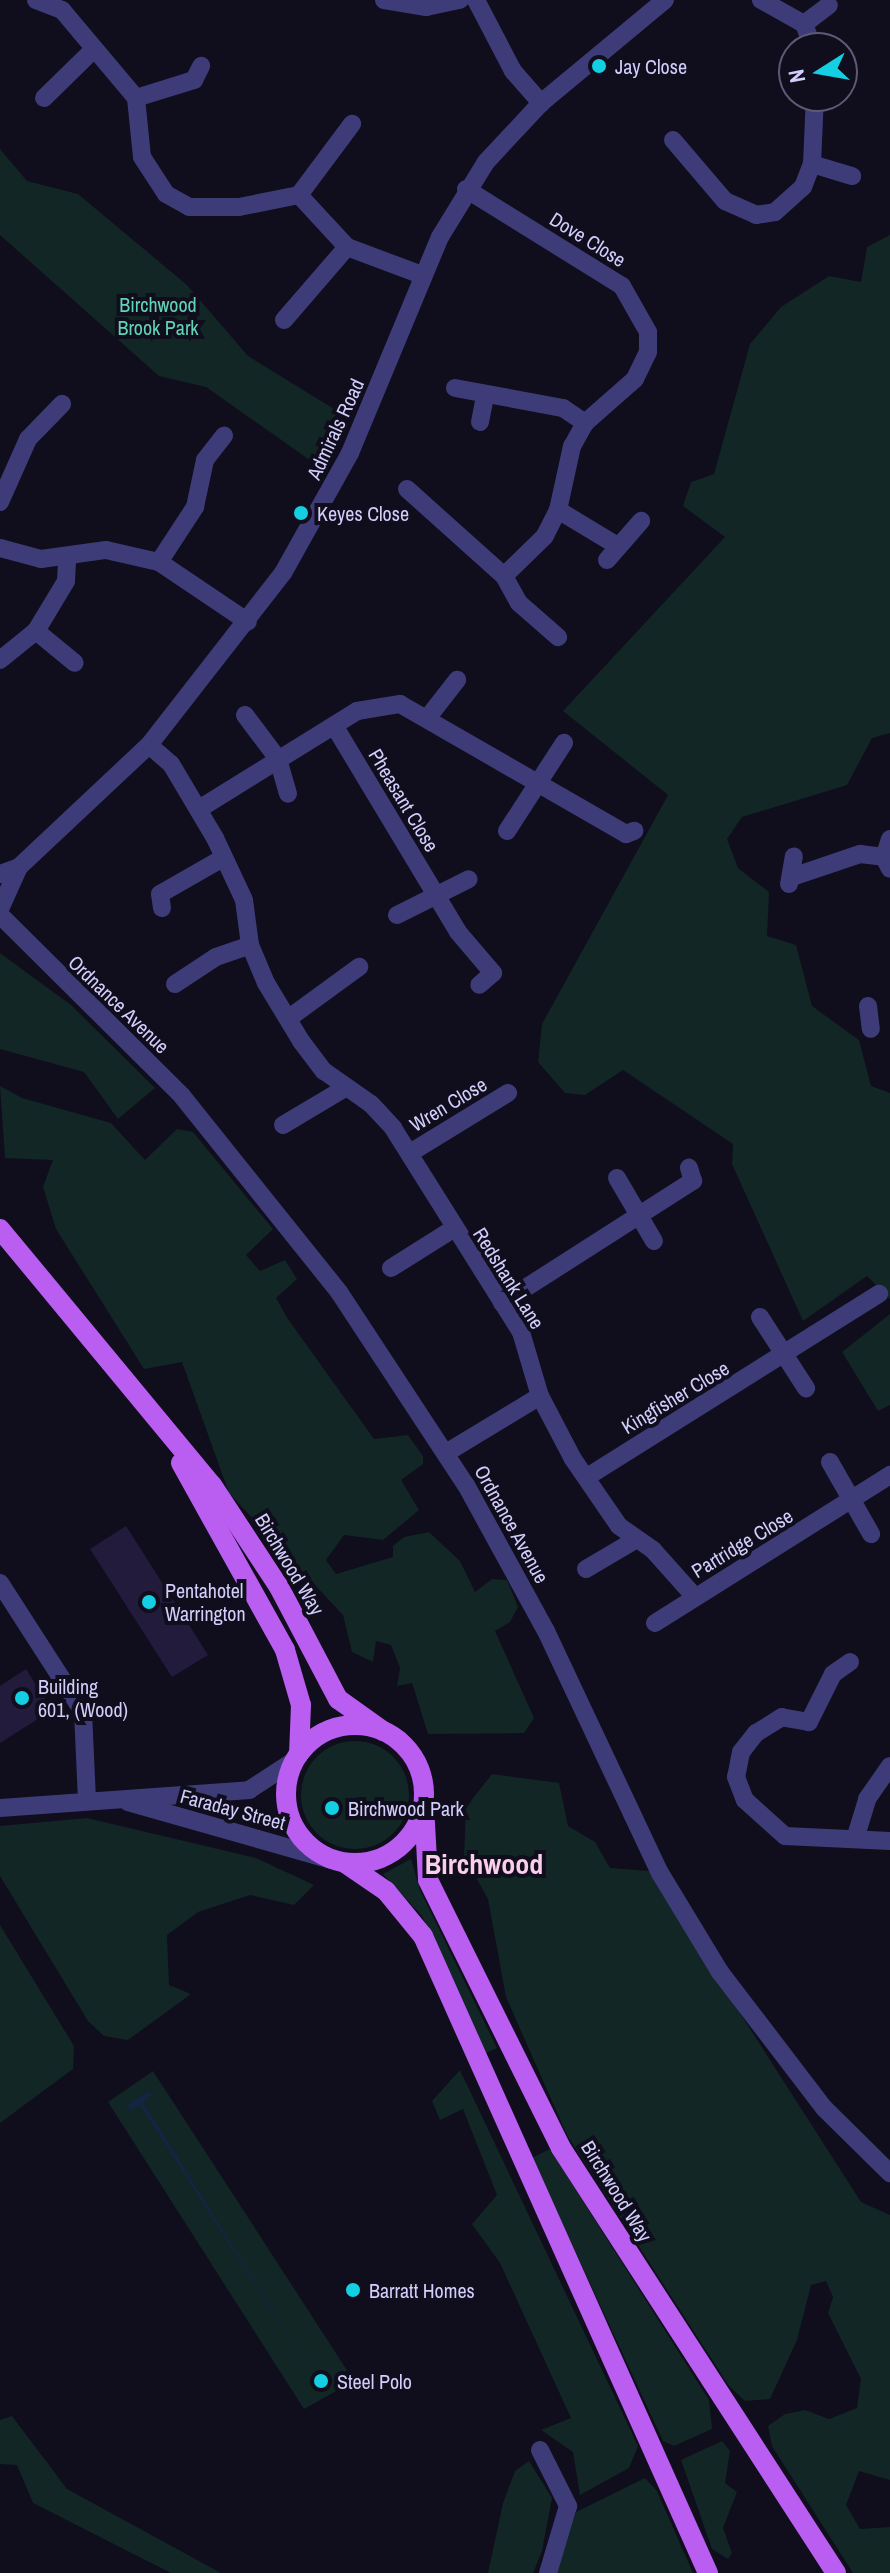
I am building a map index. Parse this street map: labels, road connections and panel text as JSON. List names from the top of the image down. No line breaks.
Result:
{"streets":{"main road":["Birchwood Way"],"street":["Dove Close","Admirals Road","Pheasant Close","Ordnance Avenue","Wren Close","Redshank Lane","Kingfisher Close","Partridge Close","Faraday Street"]},"crossings":[["Dove Close","Admirals Road"],["Admirals Road","Ordnance Avenue"],["Admirals Road","Redshank Lane"],["Wren Close","Redshank Lane"],["Redshank Lane","Kingfisher Close"],["Redshank Lane","Partridge Close"],["Birchwood Way","Faraday Street"]],"districts":["Birchwood"],"parks":["Birchwood Brook Park"],"places":["Jay Close","Keyes Close","Pentahotel Warrington","Building 601, (Wood)","Birchwood Park","Barratt Homes","Steel Polo"],"north":"left"}
